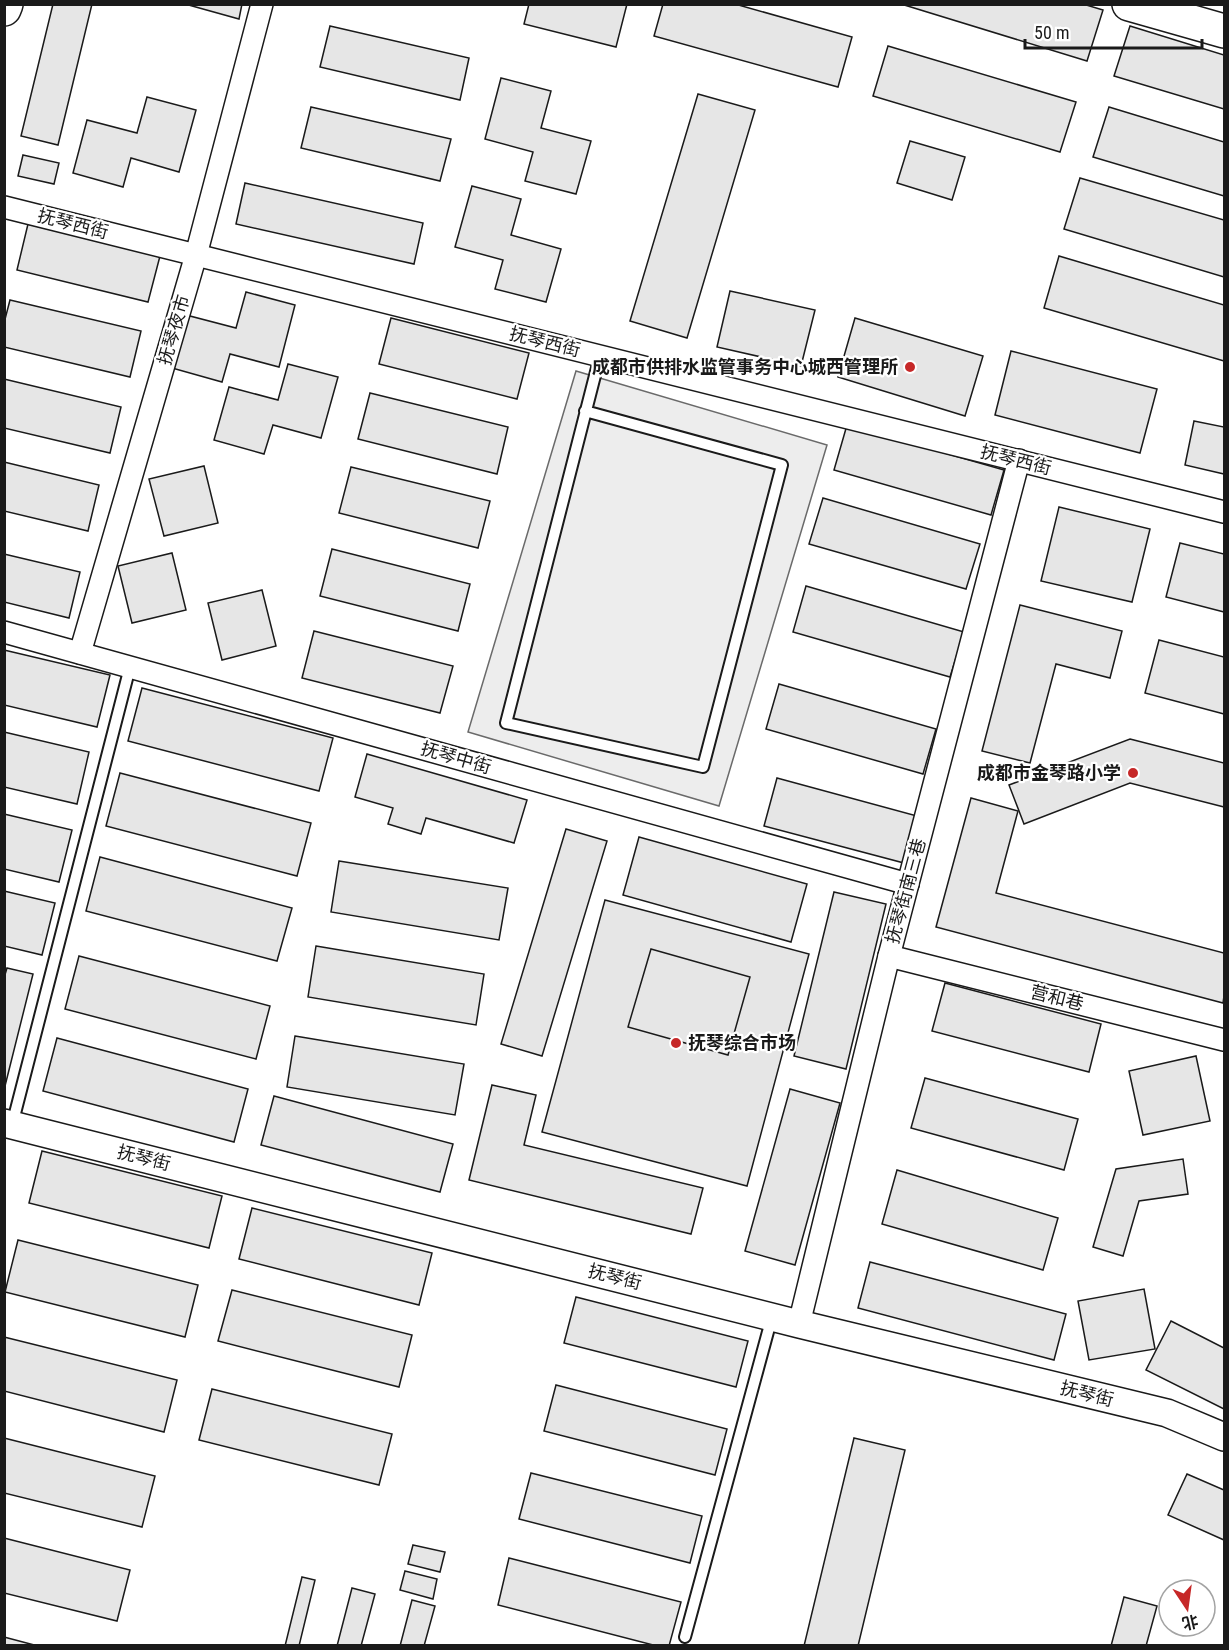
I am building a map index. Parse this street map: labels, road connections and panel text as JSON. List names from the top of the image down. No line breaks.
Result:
{"streets":{"street":["抚琴西街","抚琴夜市","抚琴中街","抚琴街南三巷","营和巷","抚琴街"]},"crossings":[["抚琴西街","抚琴夜市"],["抚琴西街","抚琴街南三巷"],["抚琴夜市","抚琴中街"],["抚琴中街","抚琴街南三巷"],["抚琴街南三巷","营和巷"],["抚琴街南三巷","抚琴街"]],"places":["成都市供排水监管事务中心城西管理所","成都市金琴路小学","抚琴综合市场"],"scale_bar":"50 m","north":"bottom"}
